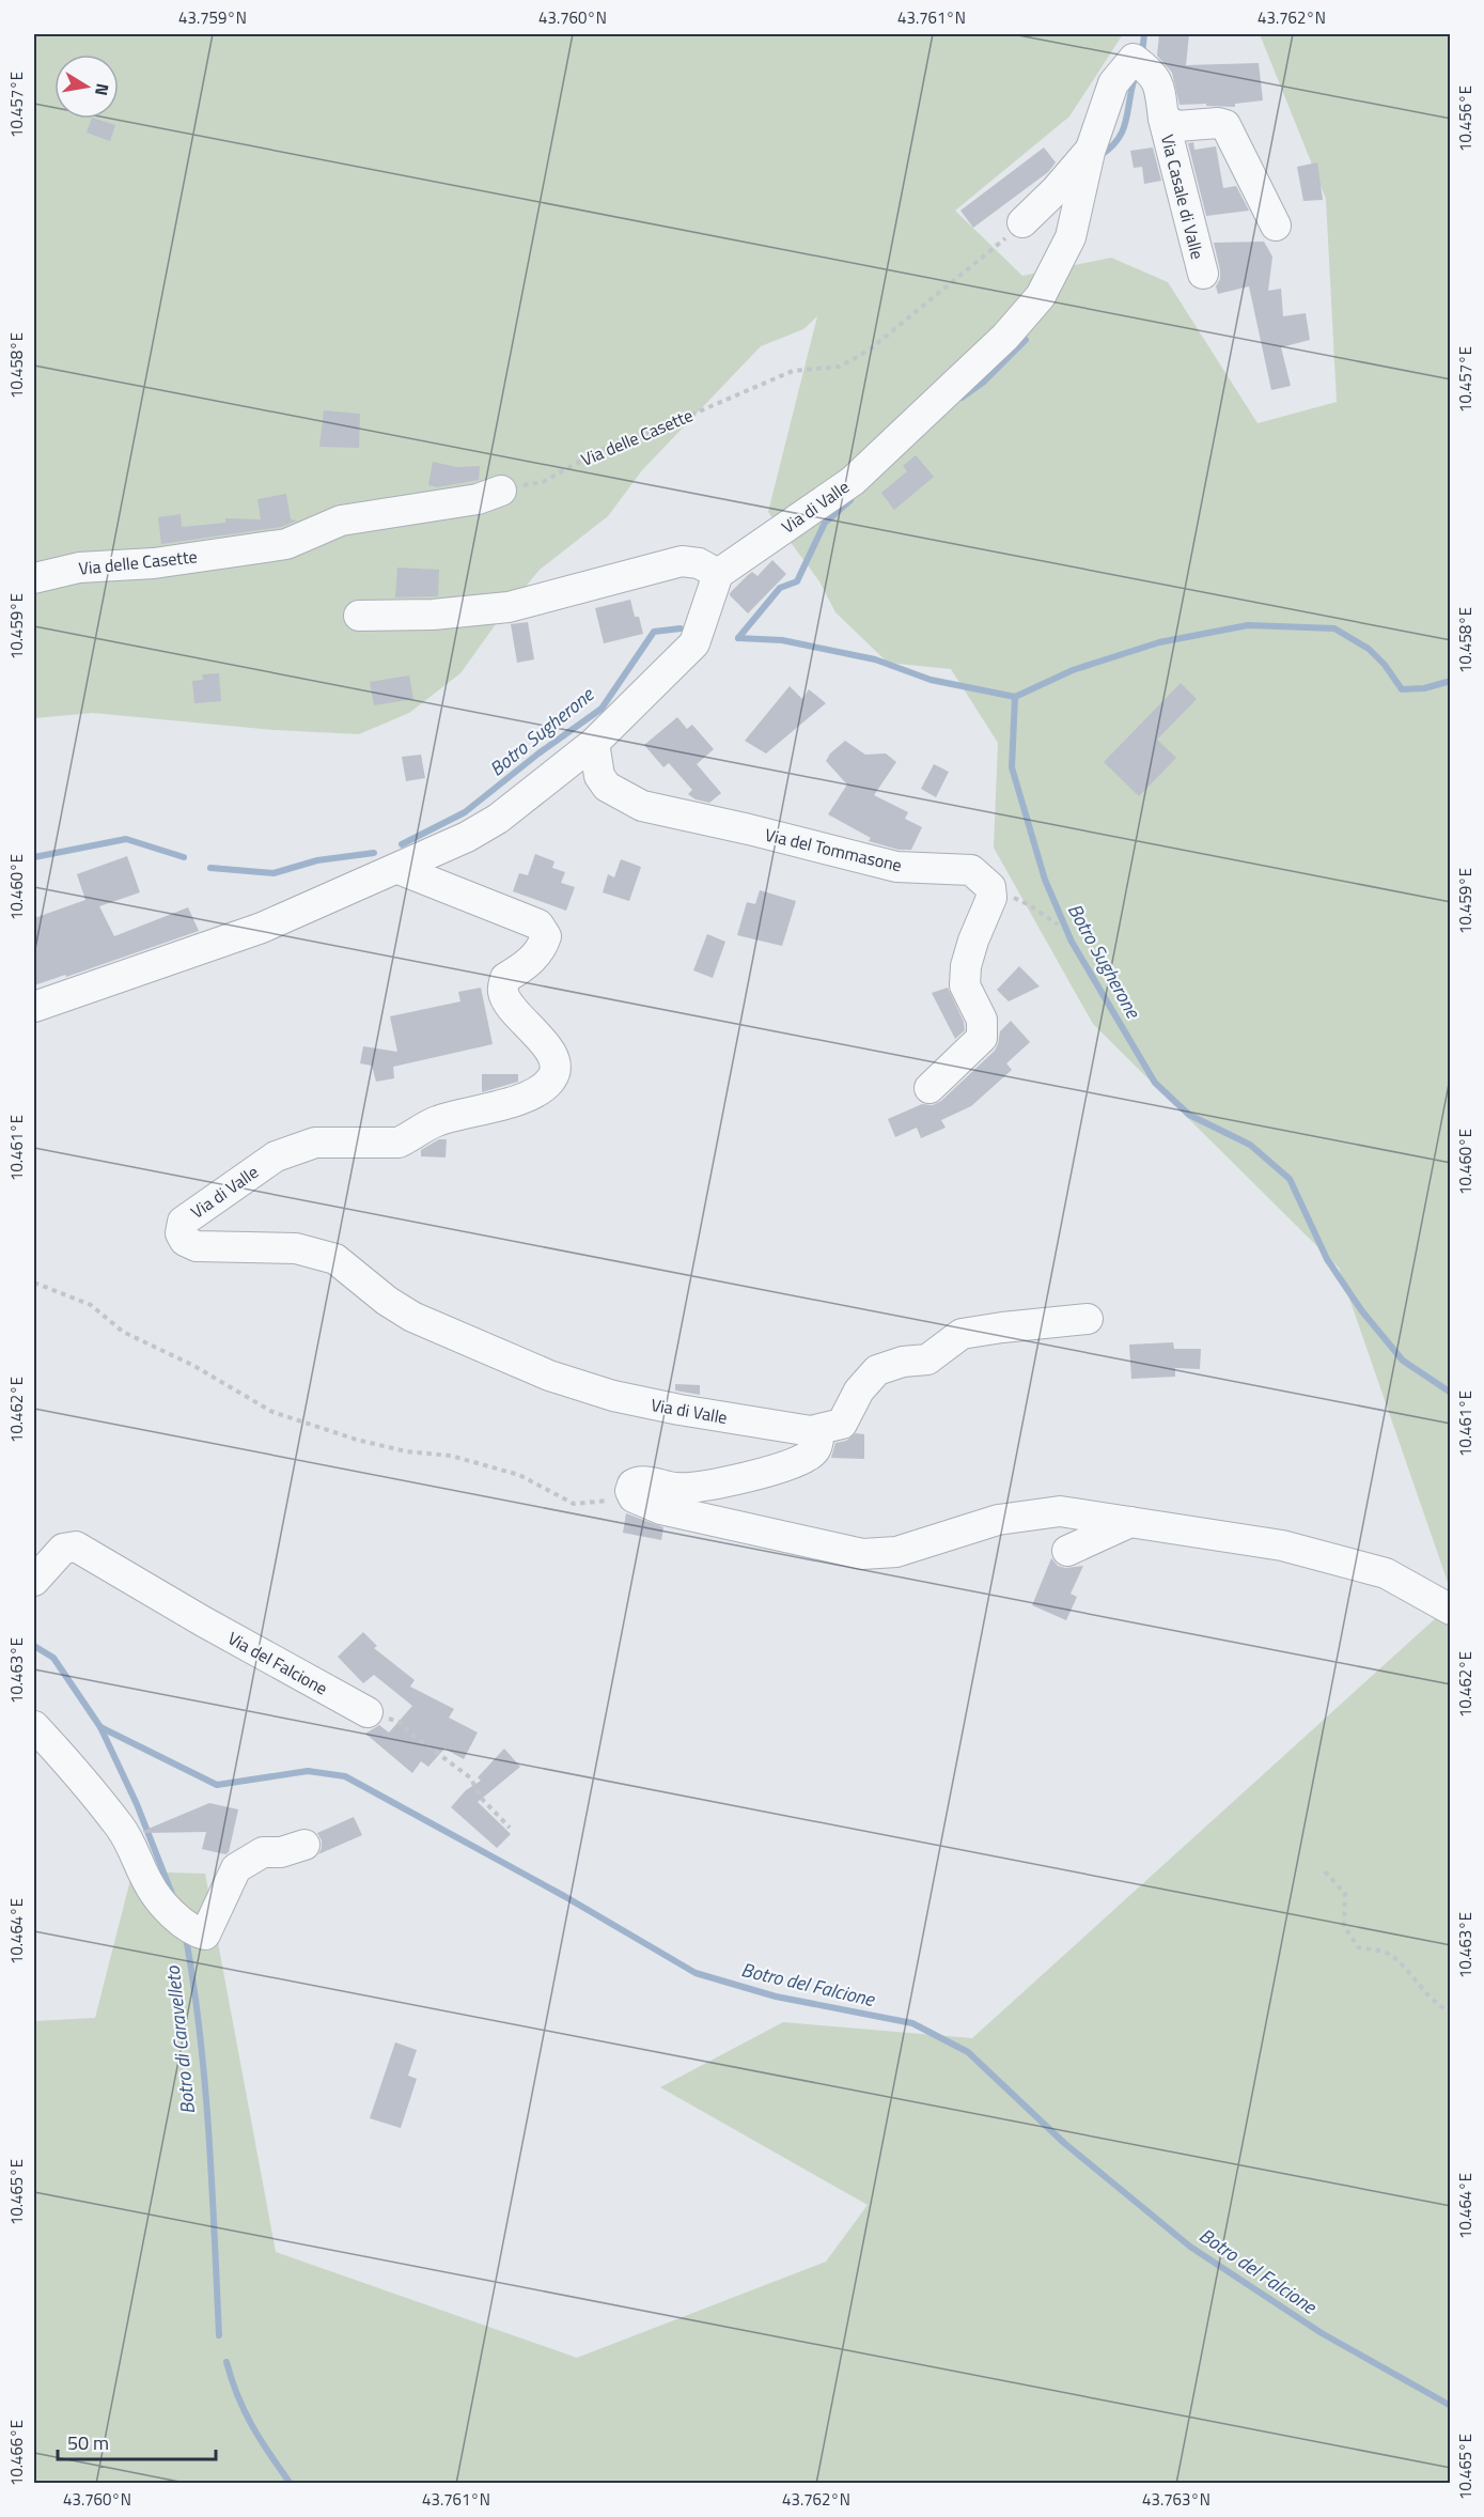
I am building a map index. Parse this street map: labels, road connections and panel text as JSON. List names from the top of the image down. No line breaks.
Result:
{"streets":{"street":["Via Casale di Valle","Via delle Casette","Via di Valle","Via del Tommasone","Via del Falcione"]},"crossings":[["Via Casale di Valle","Via di Valle"]],"water":["Botro Sugherone","Botro del Falcione","Botro di Caravelleto"],"scale_bar":"50 m","north":"right","coordinates":["43.759°N","43.760°N","43.761°N","43.762°N","10.457°E","10.456°E","10.458°E","10.459°E","10.460°E","10.461°E","10.462°E","10.463°E","10.464°E","10.465°E","10.466°E","43.763°N"]}
